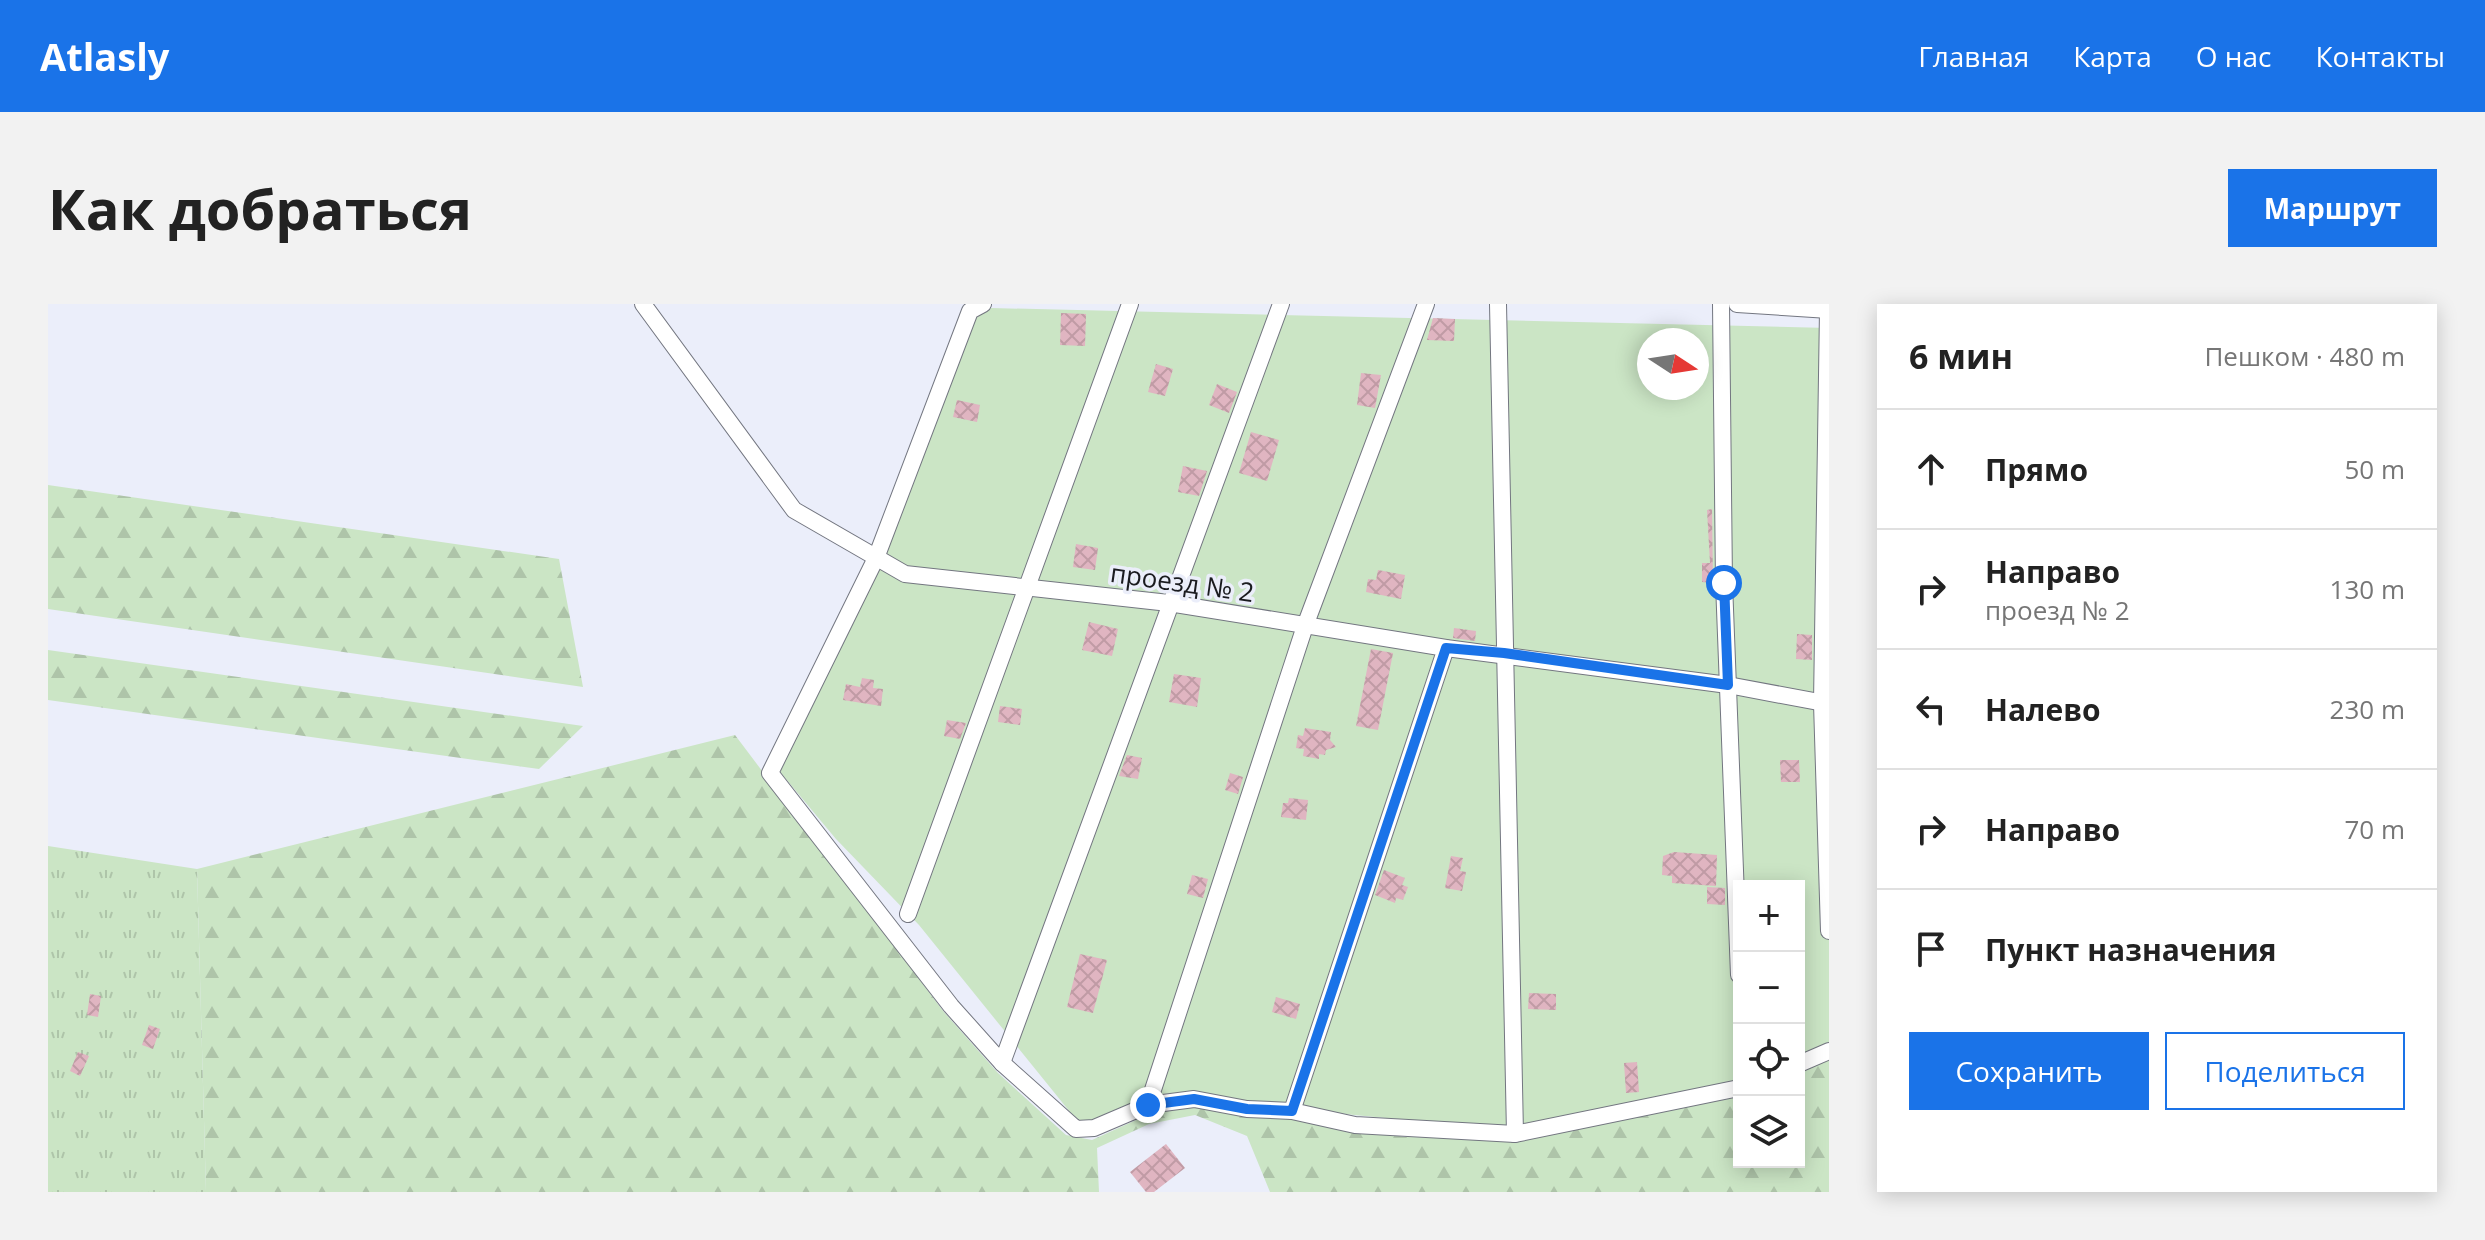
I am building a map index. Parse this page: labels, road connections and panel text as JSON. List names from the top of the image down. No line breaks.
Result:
{"streets":{"street":["проезд № 2"]},"north":"right","page":{"header":"Atlasly","nav":["Главная","Карта","О нас","Контакты"],"buttons":["Маршрут",["Сохранить","Поделиться"]],"title":"Как добраться","heading":["6 мин","Пешком · 480 m"],"list":[["Прямо","50 m"],["Направо","проезд № 2","130 m"],["Налево","230 m"],["Направо","70 m"],"Пункт назначения"],"map_buttons":["+","−"]}}
